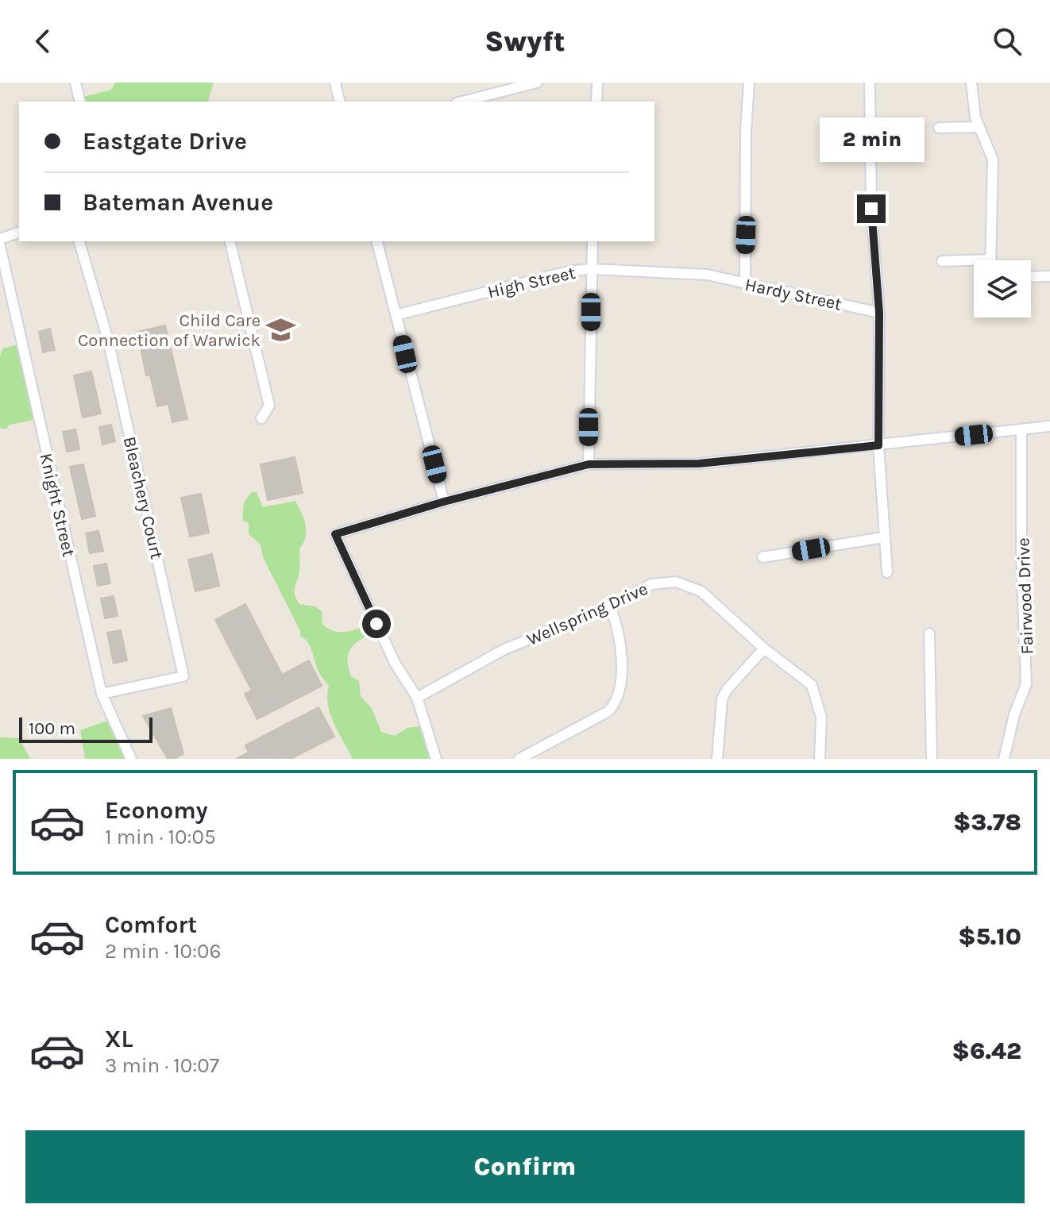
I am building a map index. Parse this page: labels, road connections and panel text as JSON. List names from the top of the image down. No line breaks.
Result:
{"streets":{"street":["High Street","Hardy Street","Bleachery Court","Knight Street","Fairwood Drive","Wellspring Drive"]},"crossings":[["High Street","Hardy Street"],["Bleachery Court","Knight Street"]],"places":{"school or university":["Child Care Connection of Warwick"]},"scale_bar":"100 m","page":{"header":"Swyft","banner":["Eastgate Drive","Bateman Avenue"],"bubble":"2 min","scale":"100 m","list":[{"name":"Economy","note":"1 min · 10:05","value":"$3.78"},{"name":"Comfort","note":"2 min · 10:06","value":"$5.10"},{"name":"XL","note":"3 min · 10:07","value":"$6.42"}],"buttons":"Confirm"}}
